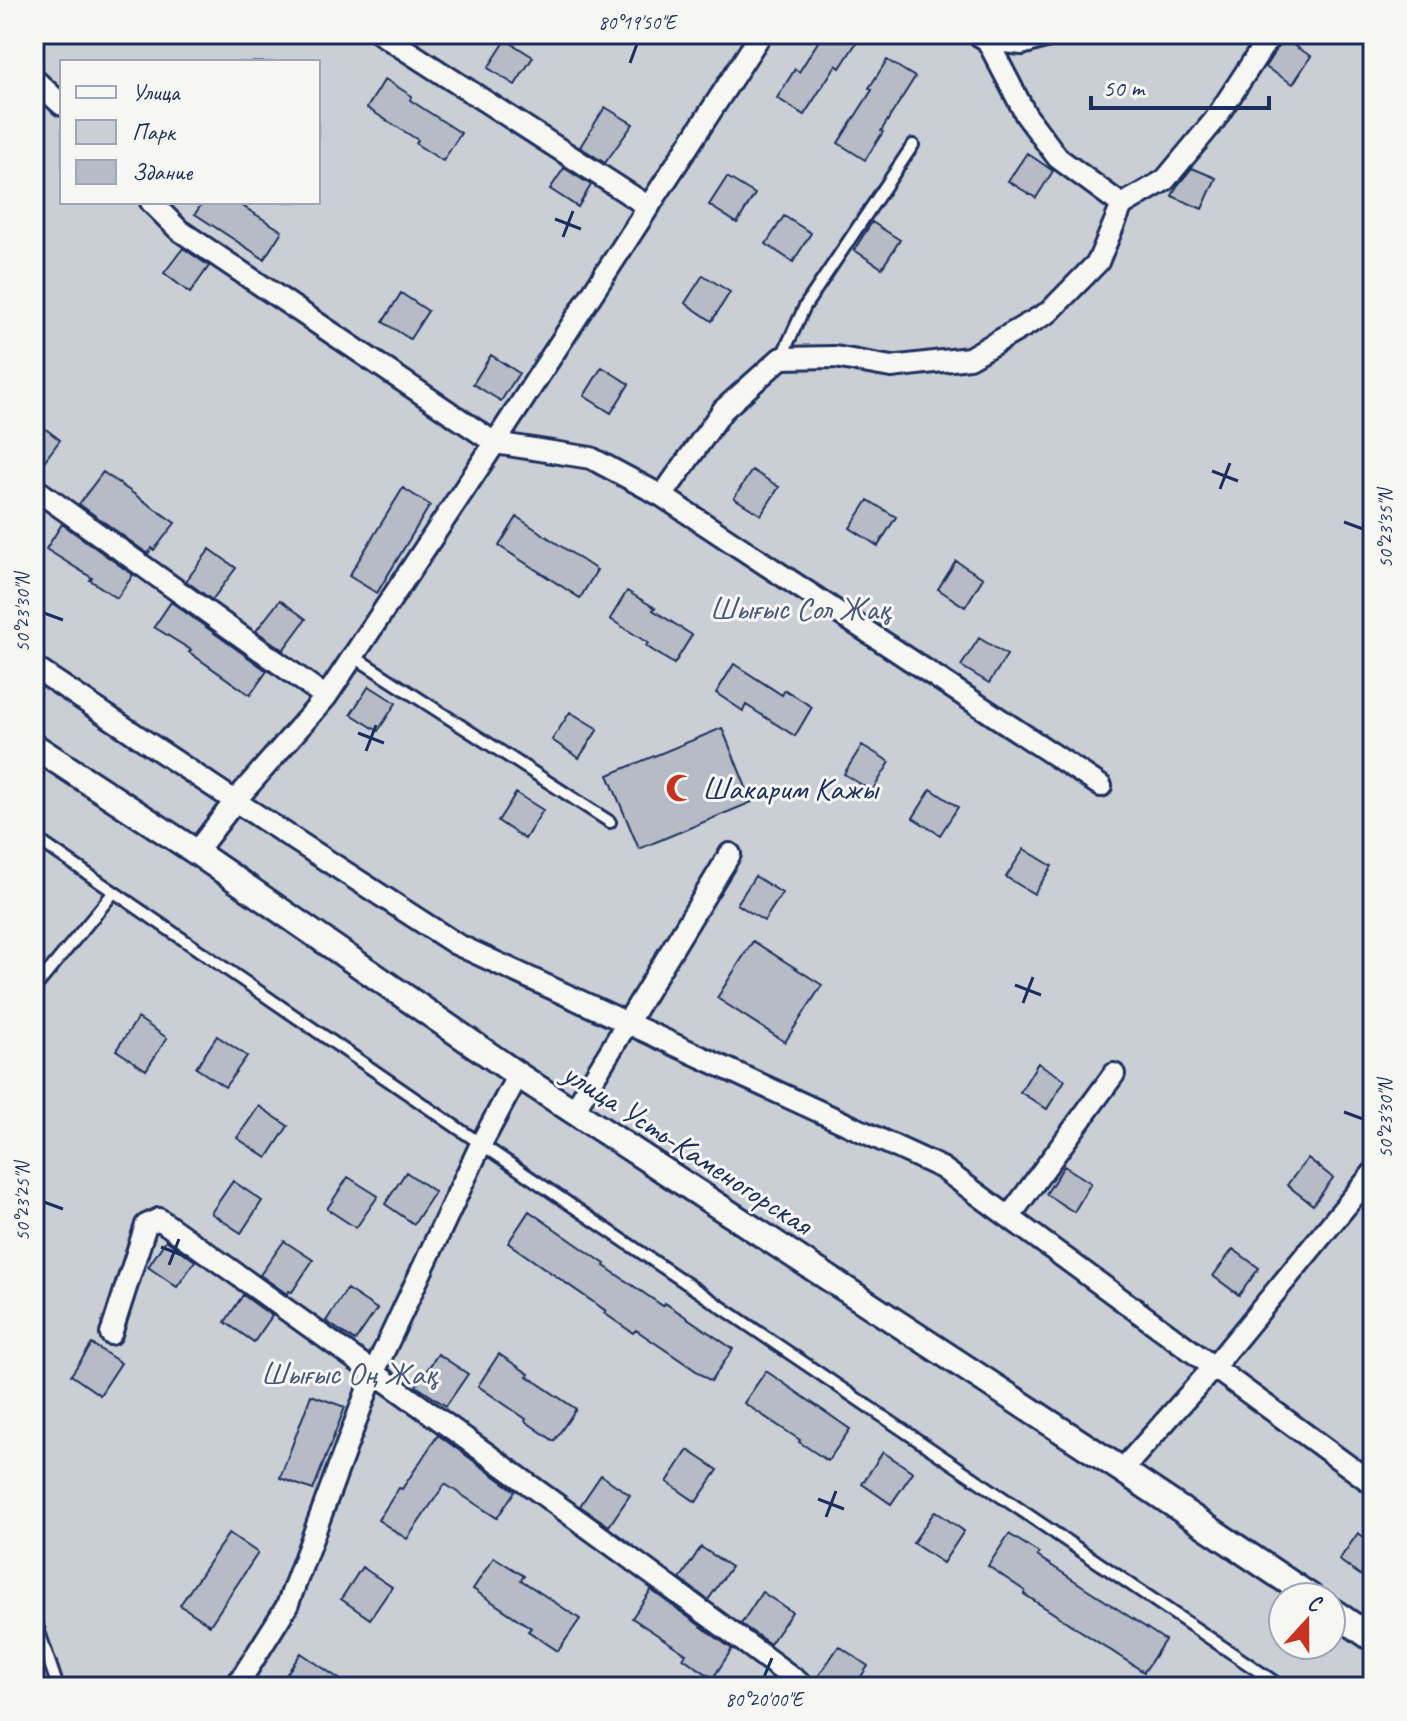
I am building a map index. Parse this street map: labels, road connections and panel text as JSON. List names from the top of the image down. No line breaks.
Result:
{"streets":{"street":["улица Усть-Каменогорская"]},"parks":["Шығыс Сол Жақ","Шығыс Оң Жақ"],"places":{"mosque":["Шакарим Кажы"]},"legend":["Улица","Парк","Здание"],"scale_bar":"50 m","north":"top","coordinates":["80°19'50\"E","50°23'35\"N","50°23'30\"N","50°23'25\"N","80°20'00\"E"]}
